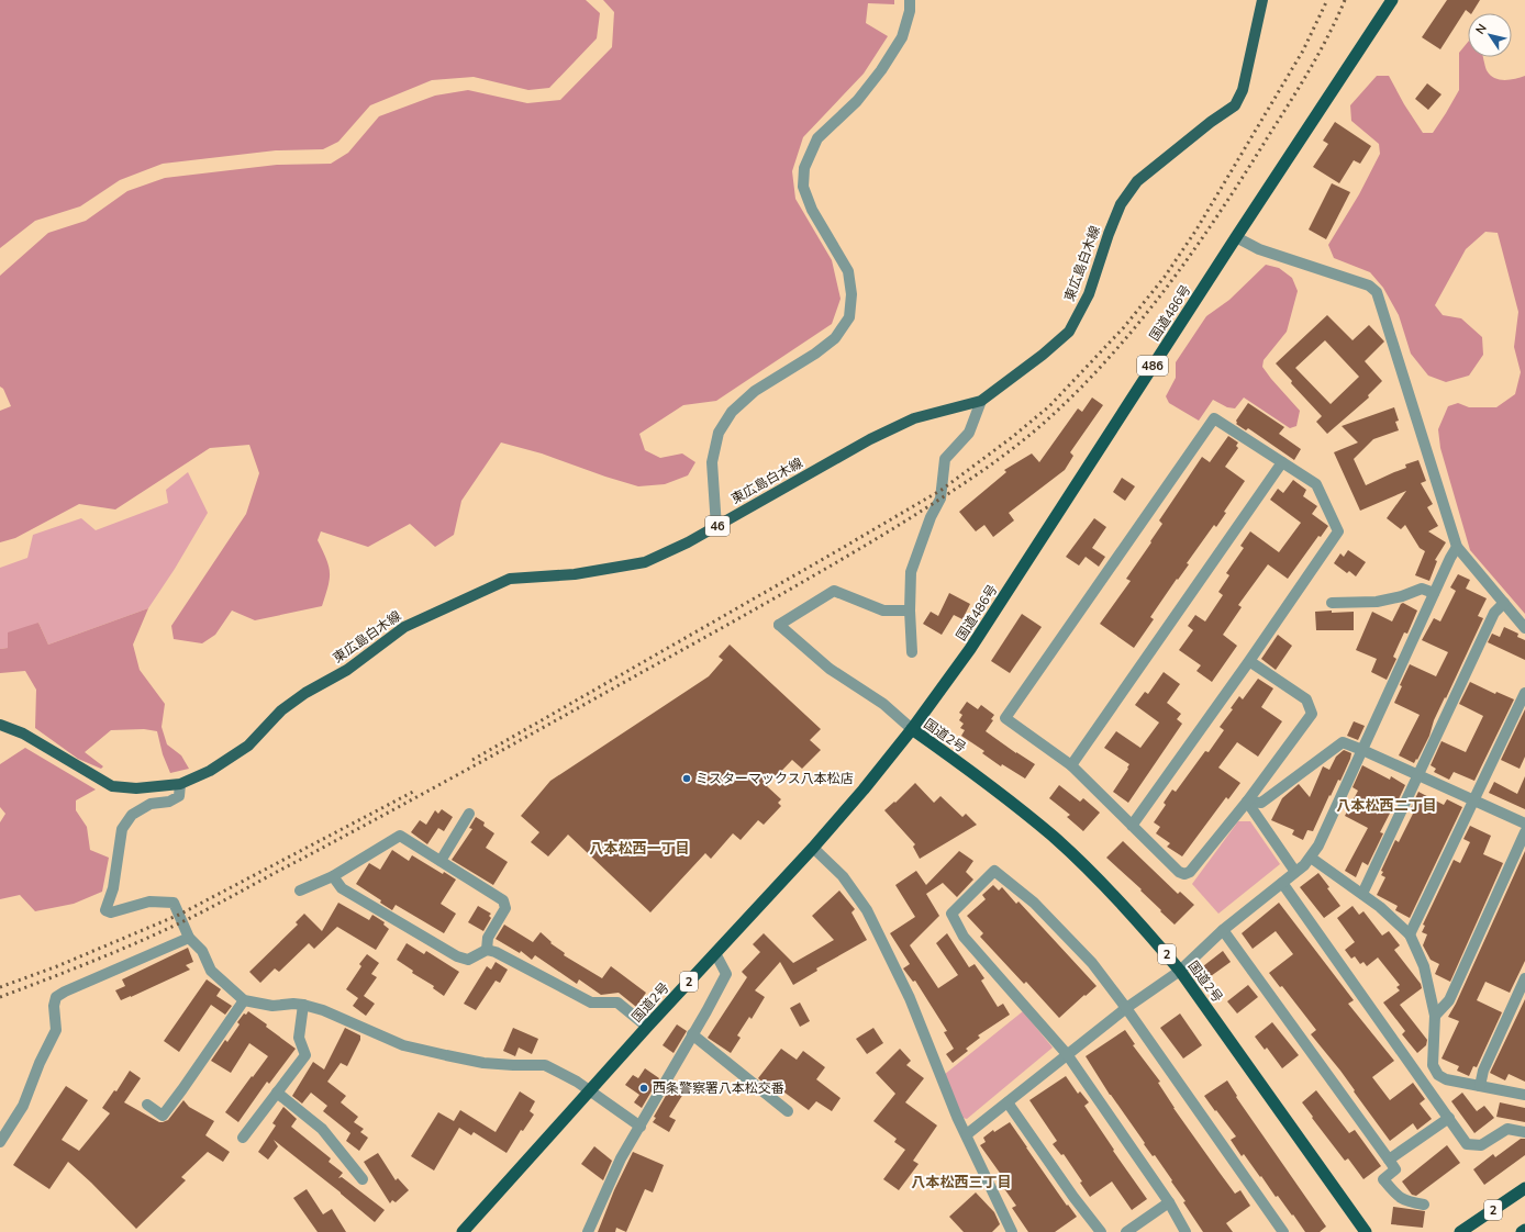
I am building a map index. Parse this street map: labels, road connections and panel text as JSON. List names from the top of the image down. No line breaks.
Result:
{"streets":{"highway":["国道486号","486","国道2号","2"],"main road":["東広島白木線","46"]},"crossings":[["国道486号","国道2号"]],"districts":["八本松西二丁目","八本松西一丁目","八本松西三丁目"],"places":["ミスターマックス八本松店","西条警察署八本松交番"],"north":"top left"}
